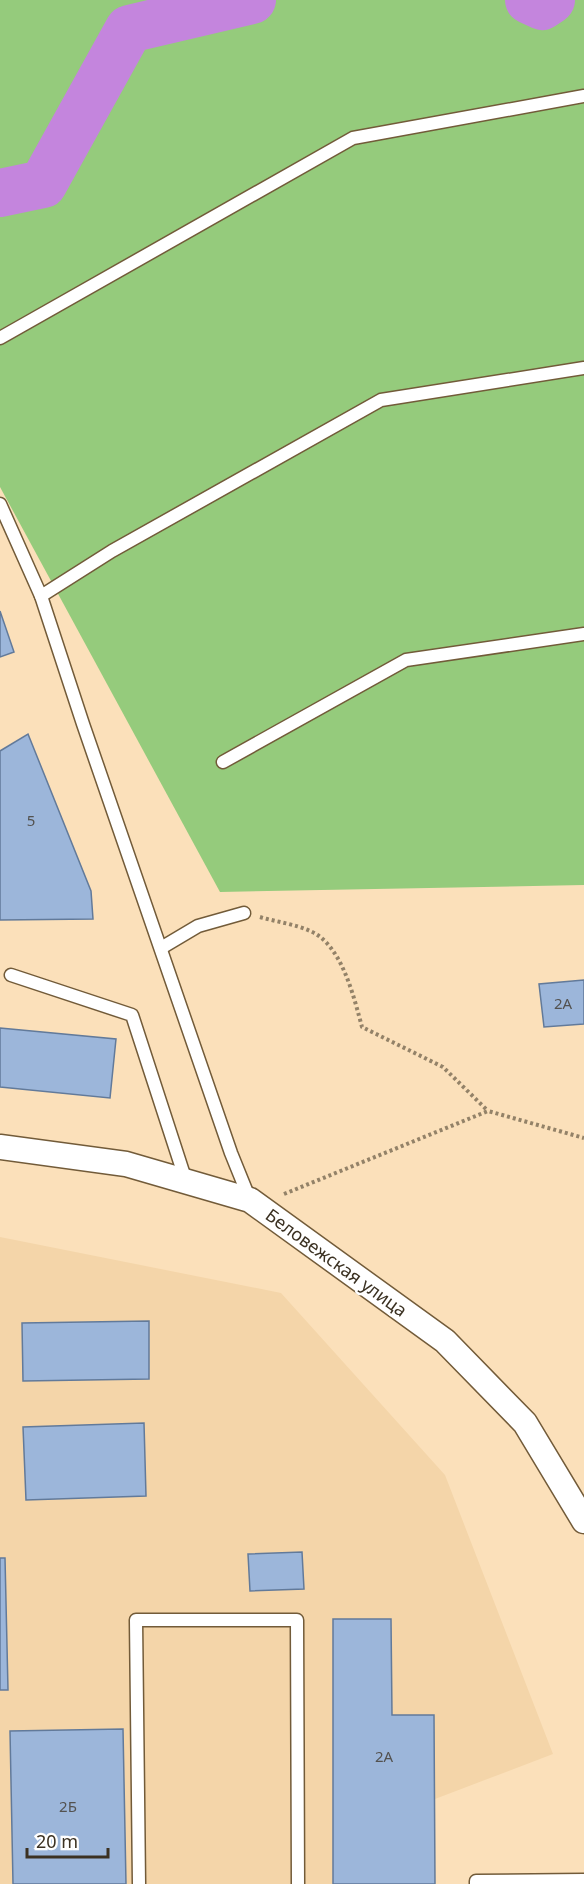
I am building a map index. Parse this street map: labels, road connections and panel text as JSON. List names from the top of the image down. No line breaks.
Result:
{"streets":{"street":["Беловежская улица"]},"house_numbers":["5","2А","2А","2Б"],"scale_bar":"20 m"}
